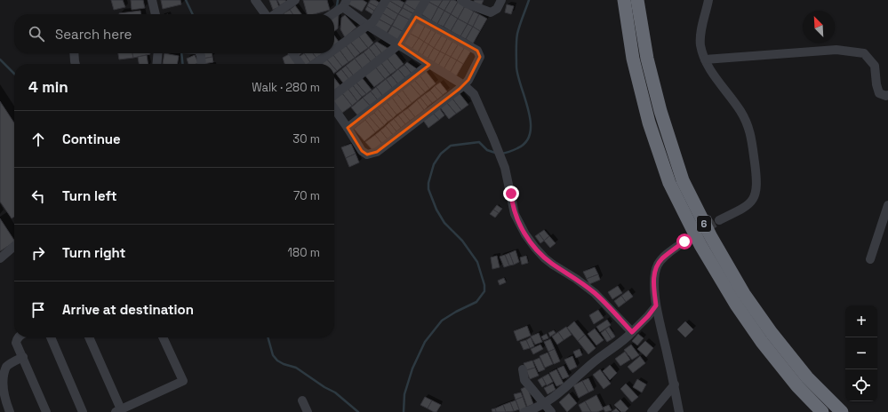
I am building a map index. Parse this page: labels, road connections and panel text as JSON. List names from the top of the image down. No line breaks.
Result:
{"streets":{"highway":["6"]},"north":"top left","page":{"search":"Search here","heading":["4 min","Walk · 280 m"],"list":[["Continue","30 m"],["Turn left","70 m"],["Turn right","180 m"],"Arrive at destination"],"map_buttons":["+","−"]}}
